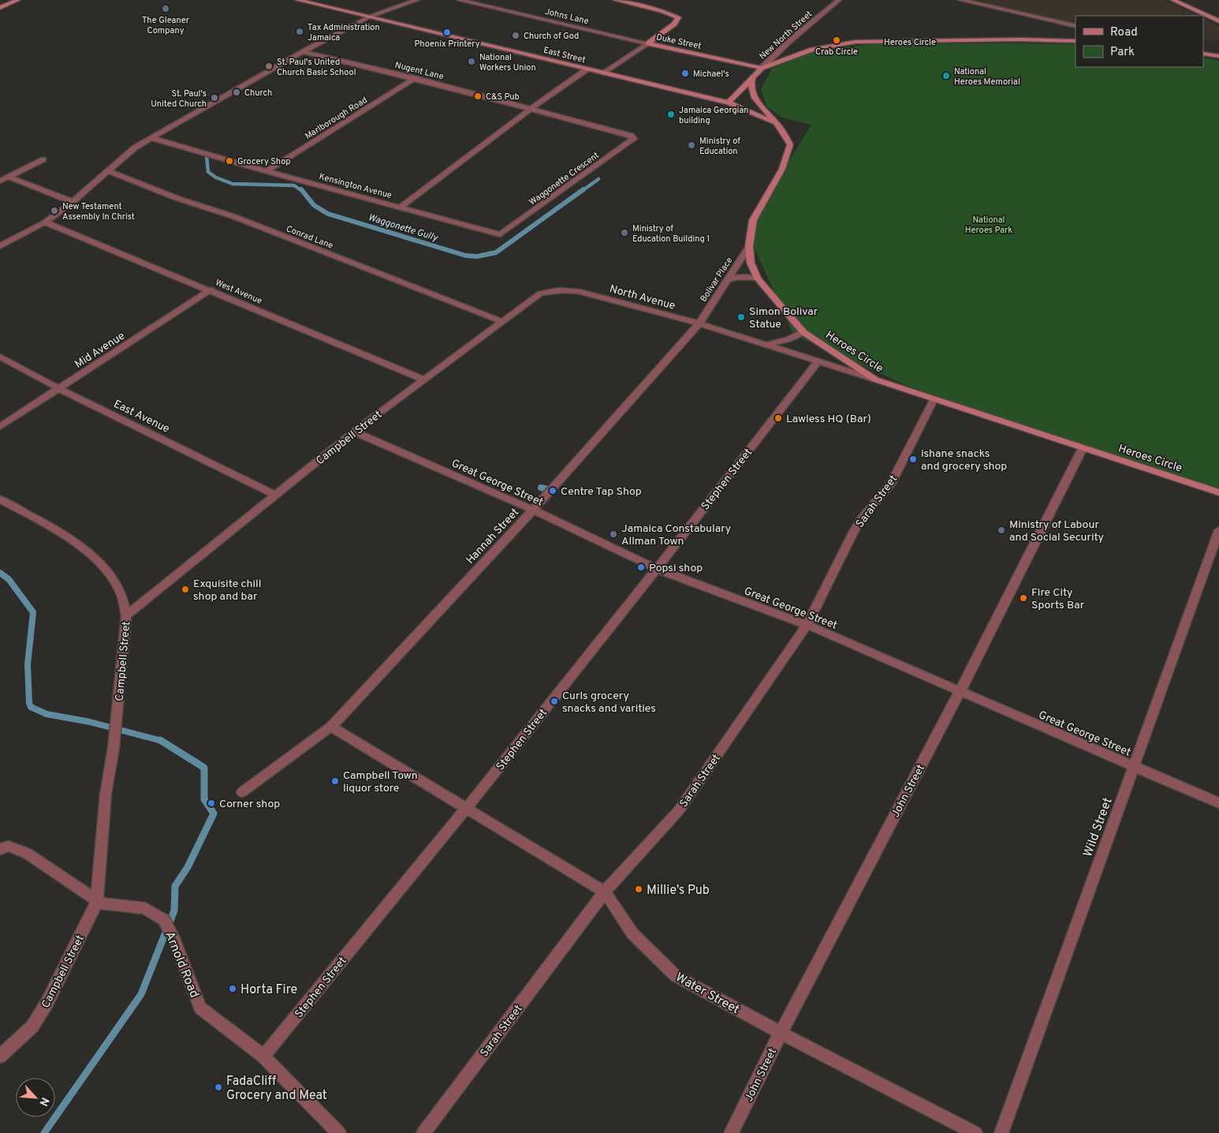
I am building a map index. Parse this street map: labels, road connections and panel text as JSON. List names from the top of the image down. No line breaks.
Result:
{"streets":{"main road":["Duke Street","Heroes Circle","East Street"],"street":["Johns Lane","New North Street","Nugent Lane","Marlborough Road","Waggonette Crescent","Kensington Avenue","Conrad Lane","Bolivar Place","West Avenue","North Avenue","Mid Avenue","East Avenue","Campbell Street","Stephen Street","Great George Street","Sarah Street","Hannah Street","John Street","Wild Street","Arnold Road","Water Street"]},"crossings":[["Johns Lane","Duke Street"],["New North Street","Duke Street"],["New North Street","Heroes Circle"],["Duke Street","Heroes Circle"],["Heroes Circle","East Street"],["Heroes Circle","Bolivar Place"],["Heroes Circle","North Avenue"],["Heroes Circle","Sarah Street"],["Heroes Circle","John Street"],["East Street","Kensington Avenue"],["Nugent Lane","Marlborough Road"],["Nugent Lane","Waggonette Crescent"],["Nugent Lane","Kensington Avenue"],["Marlborough Road","Kensington Avenue"],["Waggonette Crescent","Kensington Avenue"],["Conrad Lane","North Avenue"],["Bolivar Place","North Avenue"],["Bolivar Place","Hannah Street"],["West Avenue","North Avenue"],["West Avenue","Mid Avenue"],["West Avenue","Campbell Street"],["North Avenue","Campbell Street"],["North Avenue","Stephen Street"],["North Avenue","Hannah Street"],["Mid Avenue","East Avenue"],["East Avenue","Campbell Street"],["Campbell Street","Great George Street"],["Campbell Street","Arnold Road"],["Stephen Street","Great George Street"],["Stephen Street","Arnold Road"],["Stephen Street","Water Street"],["Great George Street","Sarah Street"],["Great George Street","Hannah Street"],["Great George Street","John Street"],["Great George Street","Wild Street"],["Sarah Street","Water Street"],["Hannah Street","Water Street"],["John Street","Water Street"]],"water":["Waggonette Gully"],"parks":["National Heroes Park"],"places":["The Gleaner Company","Tax Administration Jamaica","Phoenix Printery","Church of God","Crab Circle","National Workers Union","St. Paul's United Church Basic School","Michael's","National Heroes Memorial","Church","C&S Pub","St. Paul's United Church","Jamaica Georgian building","Ministry of Education","Grocery Shop","New Testament Assembly In Christ","Ministry of Education Building 1","Simon Bolivar Statue","Lawless HQ (Bar)","ishane snacks and grocery shop","Centre Tap Shop","Ministry of Labour and Social Security","Jamaica Constabulary Allman Town","Popsi shop","Exquisite chill shop and bar","Fire City Sports Bar","Curls grocery snacks and varities","Campbell Town liquor store","Corner shop","Millie’s Pub","Horta Fire","FadaCliff Grocery and Meat"],"legend":["Road","Park"],"north":"bottom right"}
